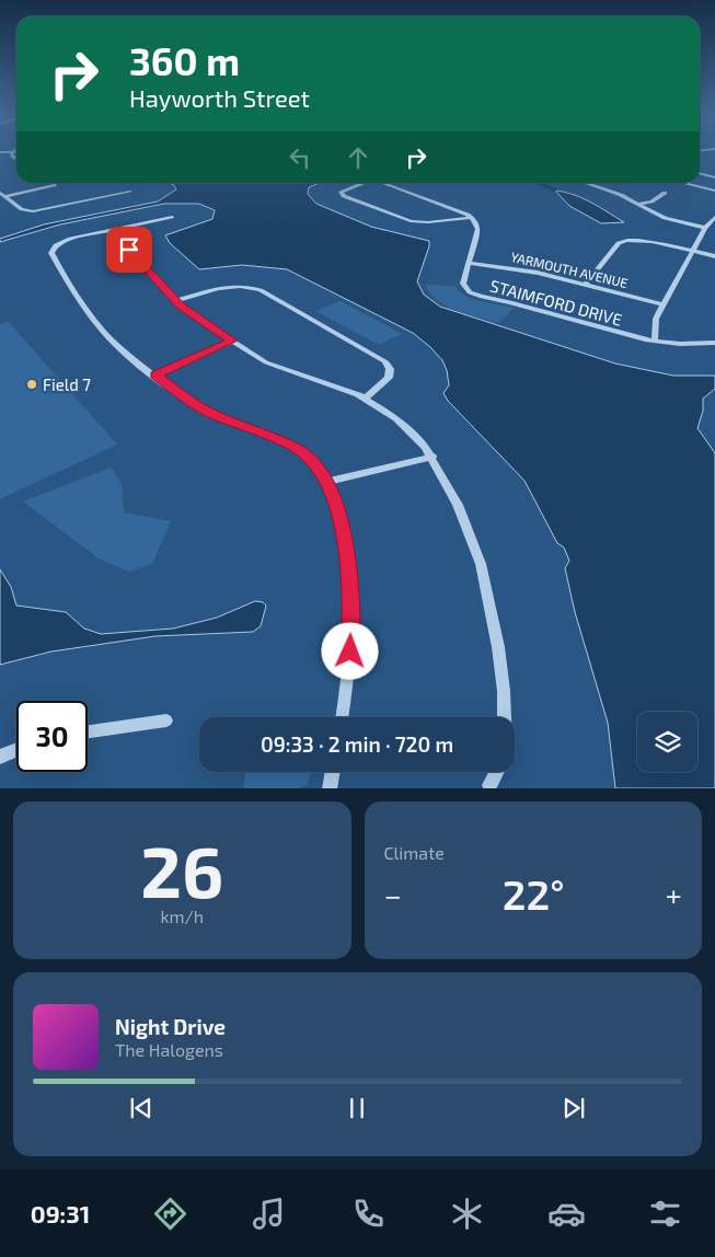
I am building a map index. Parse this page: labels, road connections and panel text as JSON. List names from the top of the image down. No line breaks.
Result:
{"streets":{"street":["YARMOUTH AVENUE","STAIMFORD DRIVE"]},"crossings":[["YARMOUTH AVENUE","STAIMFORD DRIVE"]],"places":["Field 7"],"page":{"turn":["360 m","Hayworth Street"],"limit":"30","trip":"09:33 · 2 min · 720 m","tile":[["26","km/h"],"Climate"],"heat":["−","22°","+"],"song":["Night Drive","The Halogens"],"tabs":"09:31"}}
